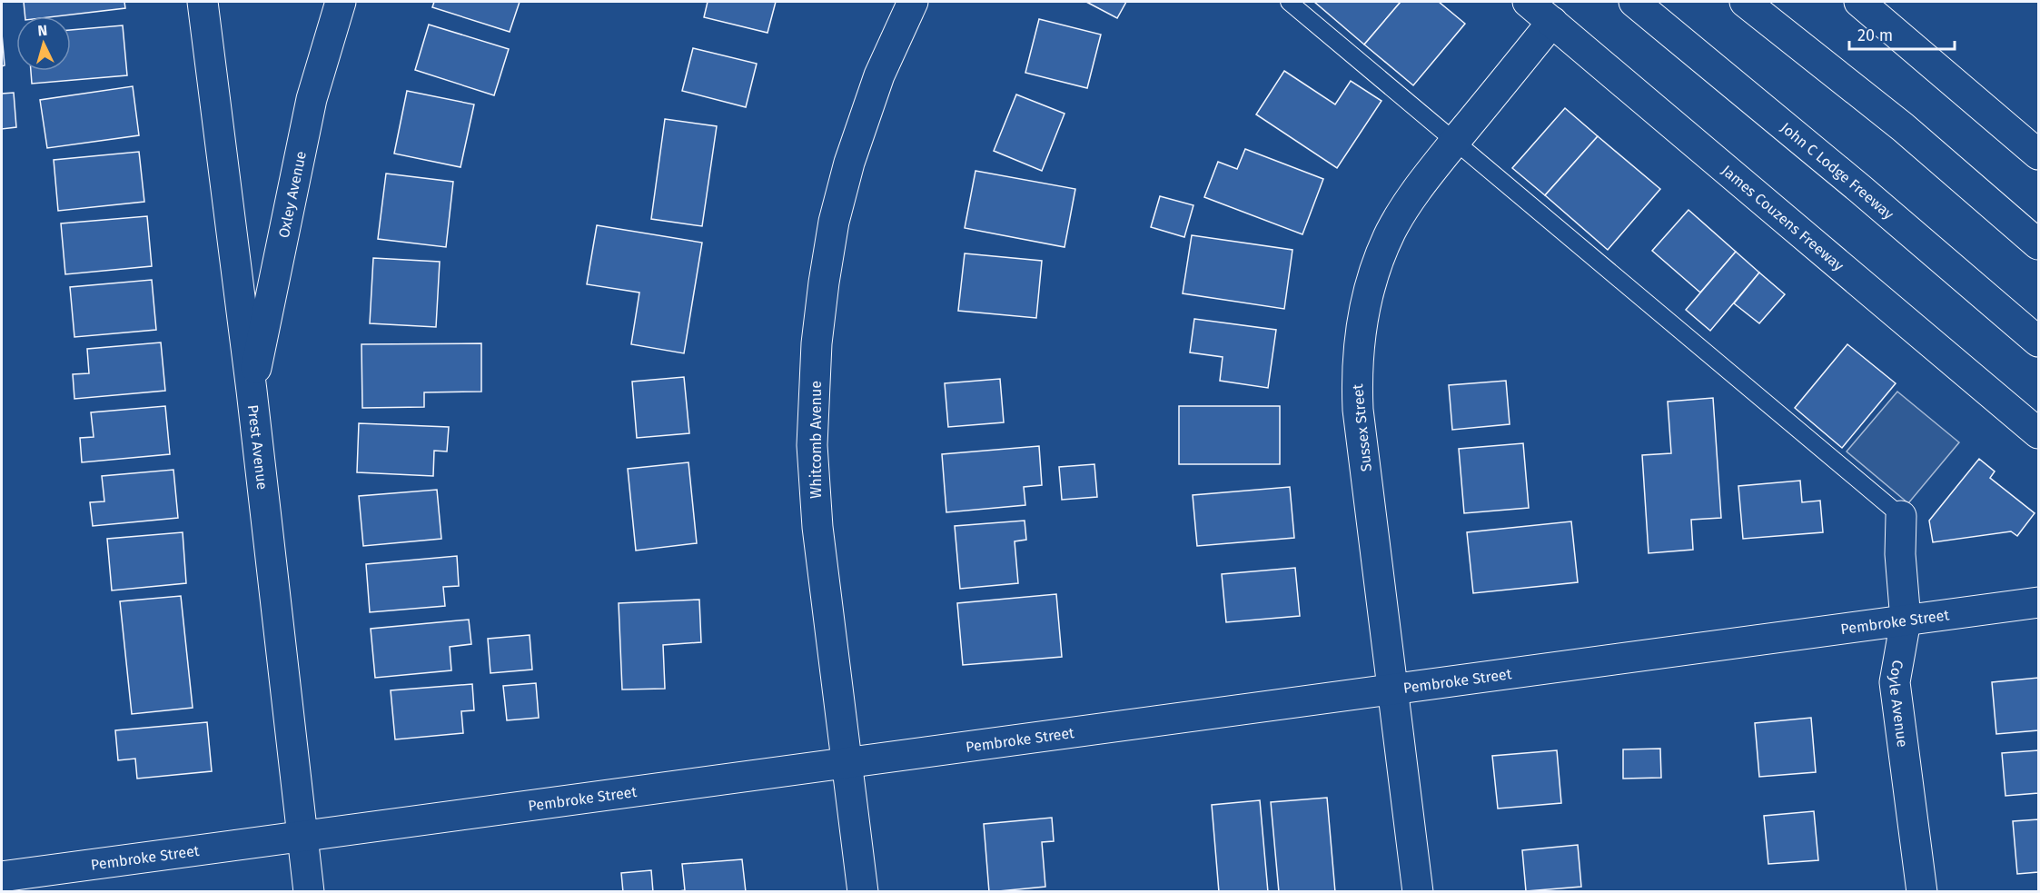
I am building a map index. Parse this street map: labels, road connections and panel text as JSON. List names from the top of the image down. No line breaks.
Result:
{"streets":{"main road":["John C Lodge Freeway","Oxley Avenue","James Couzens Freeway","Sussex Street","Whitcomb Avenue","Prest Avenue","Pembroke Street","Coyle Avenue"]},"crossings":[["Oxley Avenue","Prest Avenue"],["James Couzens Freeway","Sussex Street"],["Sussex Street","Pembroke Street"],["Whitcomb Avenue","Pembroke Street"],["Prest Avenue","Pembroke Street"],["Pembroke Street","Coyle Avenue"]],"scale_bar":"20 m","north":"top"}
